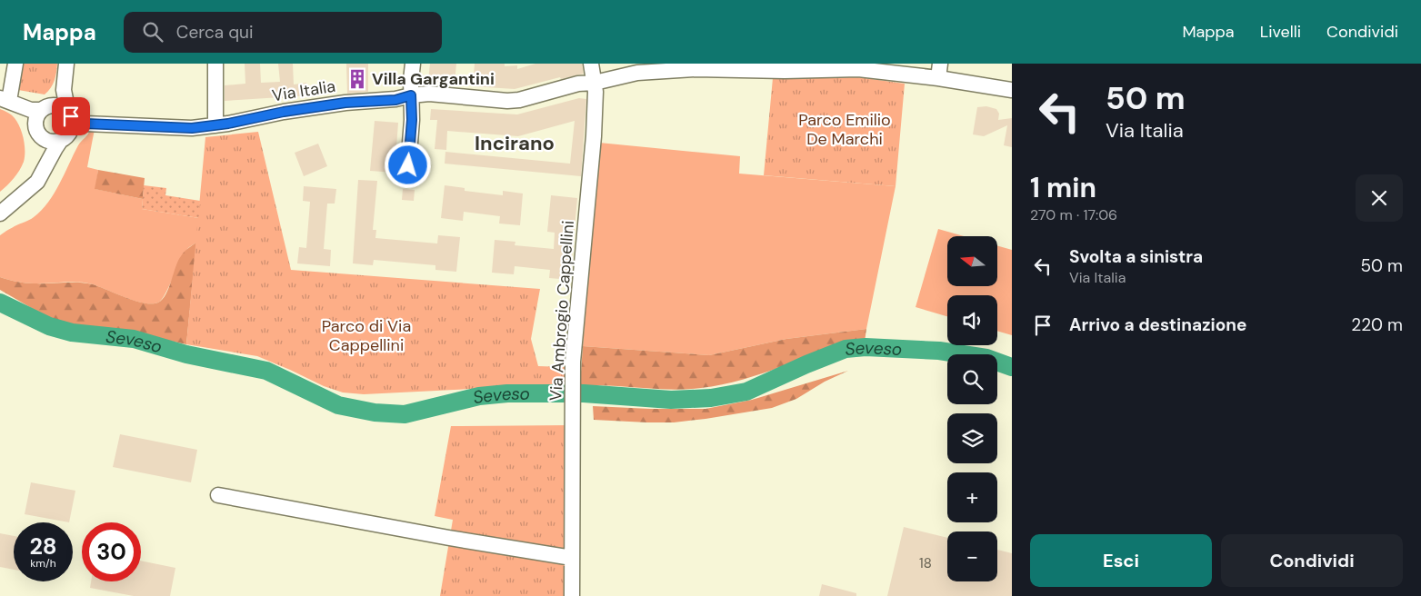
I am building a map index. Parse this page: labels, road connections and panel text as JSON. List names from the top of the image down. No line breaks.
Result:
{"streets":{"street":["Via Italia","Via Ambrogio Cappellini"]},"crossings":[["Via Italia","Via Ambrogio Cappellini"]],"districts":["Incirano"],"water":["Seveso"],"parks":["Parco Emilio De Marchi","Parco di Via Cappellini"],"places":{"building":["Villa Gargantini"]},"house_numbers":["18"],"north":"left","page":{"header":"Mappa","search":"Cerca qui","nav":["Mappa","Livelli","Condividi"],"turn":["50 m","Via Italia"],"heading":["1 min","270 m · 17:06"],"map_buttons":["+","−"],"list":[{"name":"Svolta a sinistra","note":"Via Italia","value":"50 m"},{"name":"Arrivo a destinazione","value":"220 m"}],"speed":"28 km/h","limit":"30","buttons":["Esci","Condividi"]}}
